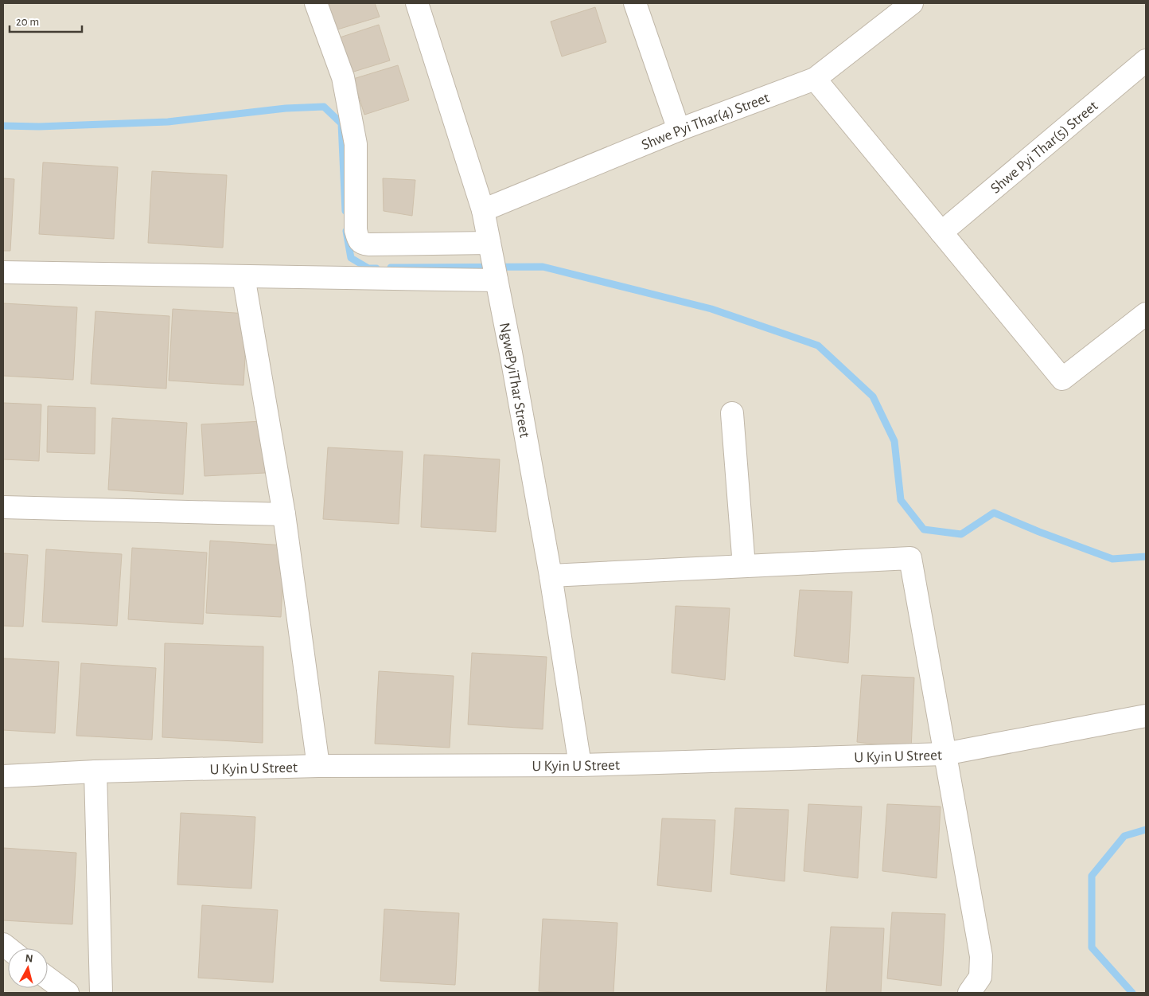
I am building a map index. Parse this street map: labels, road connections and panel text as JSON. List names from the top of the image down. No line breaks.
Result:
{"streets":{"street":["Shwe Pyi Thar(4) Street","Shwe Pyi Thar(5) Street","NgwePyiThar Street","U Kyin U Street"]},"crossings":[["Shwe Pyi Thar(4) Street","NgwePyiThar Street"],["NgwePyiThar Street","U Kyin U Street"]],"scale_bar":"20 m","north":"top"}
